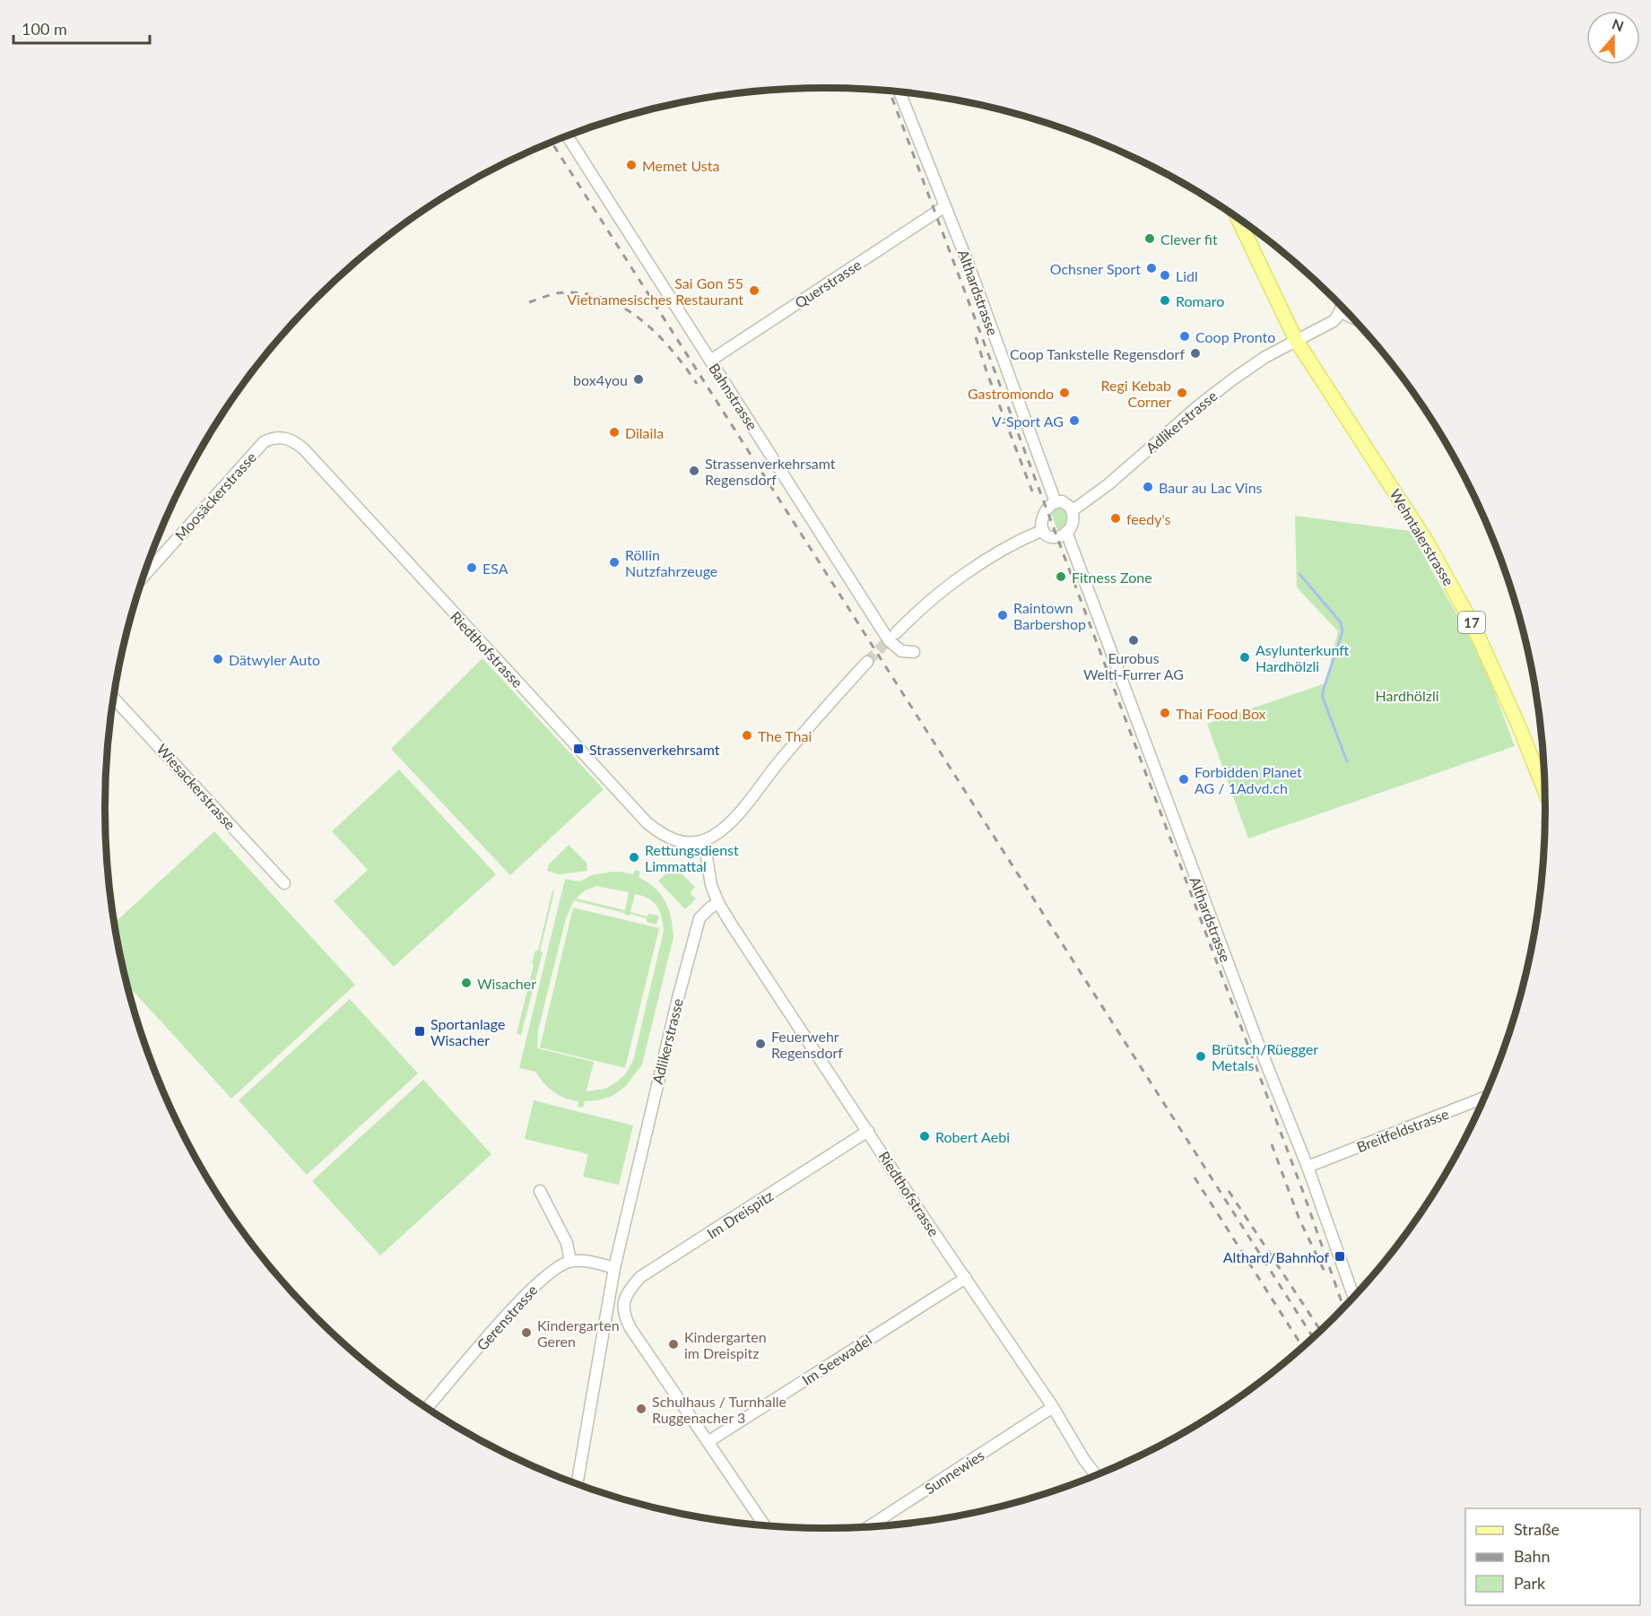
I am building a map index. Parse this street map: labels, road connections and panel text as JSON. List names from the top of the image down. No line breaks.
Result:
{"streets":{"main road":["Wehntalerstrasse","17"],"street":["Querstrasse","Althardstrasse","Bahnstrasse","Adlikerstrasse","Moosäckerstrasse","Riedthofstrasse","Wiesackerstrasse","Breitfeldstrasse","Im Dreispitz","Gerenstrasse","Im Seewadel","Sunnewies"]},"crossings":[["Querstrasse","Althardstrasse"],["Querstrasse","Bahnstrasse"],["Althardstrasse","Adlikerstrasse"],["Althardstrasse","Breitfeldstrasse"],["Adlikerstrasse","Wehntalerstrasse"],["Adlikerstrasse","17"],["Adlikerstrasse","Riedthofstrasse"],["Moosäckerstrasse","Riedthofstrasse"],["Wehntalerstrasse","17"],["Riedthofstrasse","Im Dreispitz"],["Riedthofstrasse","Im Seewadel"],["Riedthofstrasse","Sunnewies"],["Im Dreispitz","Im Seewadel"]],"parks":["Hardhölzli"],"places":{"other":["Memet Usta","Clever fit","Ochsner Sport","Lidl","Sai Gon 55 Vietnamesisches Restaurant","Romaro","Coop Pronto","Coop Tankstelle Regensdorf","box4you","Gastromondo","Regi Kebab Corner","V-Sport AG","Dilaila","Strassenverkehrsamt Regensdorf","Baur au Lac Vins","feedy's","Röllin Nutzfahrzeuge","ESA","Fitness Zone","Raintown Barbershop","Eurobus Welti-Furrer AG","Asylunterkunft Hardhölzli","Dätwyler Auto","Thai Food Box","The Thai","Forbidden Planet AG / 1Advd.ch","Rettungsdienst Limmattal","Wisacher","Feuerwehr Regensdorf","Brütsch/Rüegger Metals","Robert Aebi","Kindergarten Geren","Kindergarten im Dreispitz","Schulhaus / Turnhalle Ruggenacher 3"],"transit":["Strassenverkehrsamt","Sportanlage Wisacher","Althard/Bahnhof"]},"legend":["Straße","Bahn","Park"],"scale_bar":"100 m","north":"top"}
